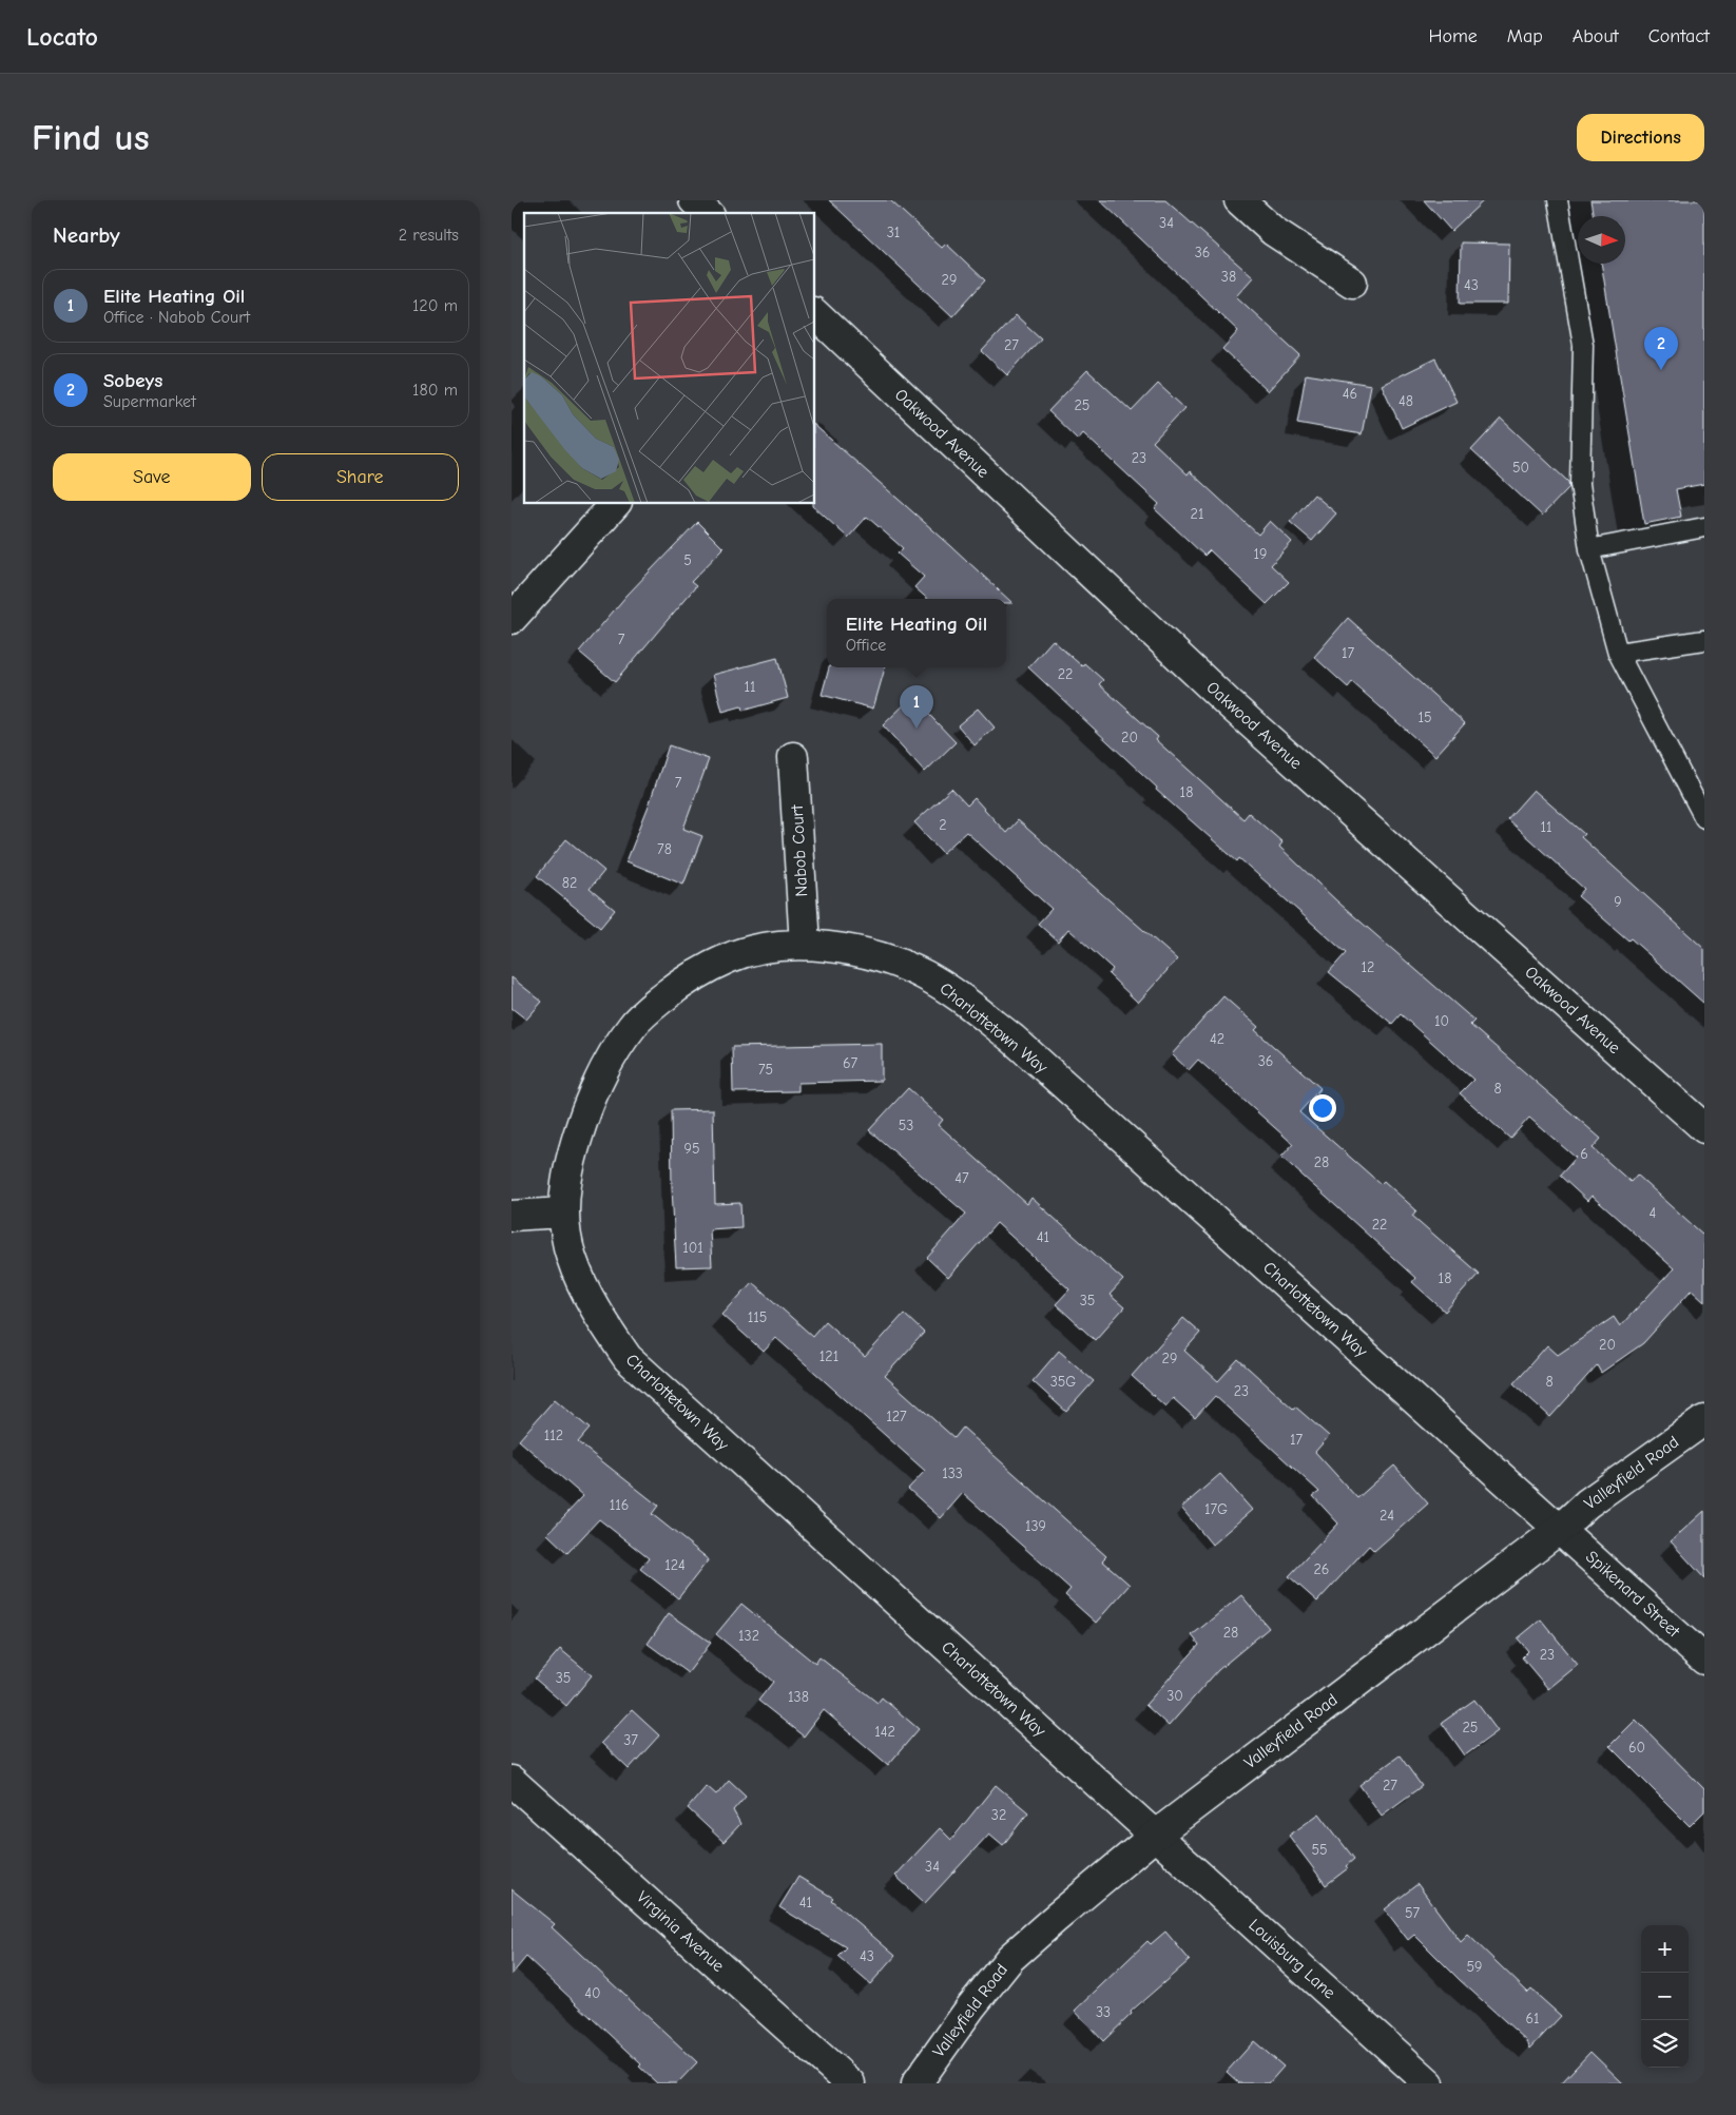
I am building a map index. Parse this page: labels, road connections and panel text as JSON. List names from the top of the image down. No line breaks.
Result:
{"streets":{"street":["Oakwood Avenue","Nabob Court","Charlottetown Way","Valleyfield Road","Spikenard Street","Virginia Avenue","Louisburg Lane"]},"crossings":[["Nabob Court","Charlottetown Way"],["Charlottetown Way","Valleyfield Road"],["Charlottetown Way","Spikenard Street"],["Charlottetown Way","Louisburg Lane"],["Valleyfield Road","Spikenard Street"],["Valleyfield Road","Louisburg Lane"]],"house_numbers":["34","31","36","38","29","43","27","46","48","25","23","50","21","19","5","7","17","22","11","15","20","7","18","2","11","78","82","9","12","10","42","36","67","75","8","53","95","6","28","47","4","22","41","101","18","35","115","20","121","29","35G","8","23","127","112","17","133","116","17G","24","139","124","26","28","132","23","35","30","138","25","142","37","60","27","32","55","34","41","57","43","59","40","33","61"],"north":"right","page":{"header":"Locato","nav":["Home","Map","About","Contact"],"buttons":["Directions",["Save","Share"]],"title":"Find us","heading":["Nearby","2 results"],"list":[{"mark":"1","name":"Elite Heating Oil","note":"Office · Nabob Court","value":"120 m"},{"mark":"2","name":"Sobeys","note":"Supermarket","value":"180 m"}],"pins":["2","1"],"popup":["Elite Heating Oil","Office"],"map_buttons":["+","−"]}}
